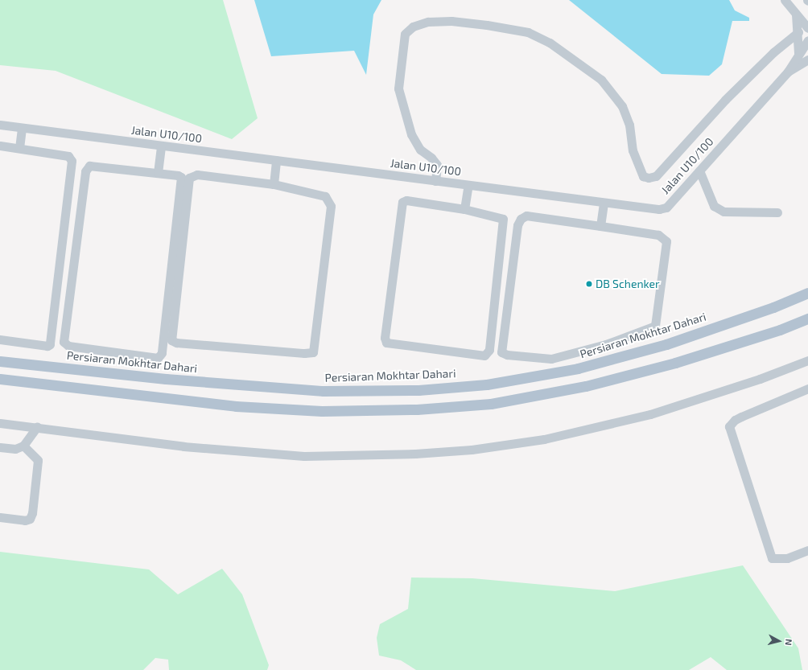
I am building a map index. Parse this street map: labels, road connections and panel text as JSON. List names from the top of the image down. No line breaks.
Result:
{"streets":{"main road":["Persiaran Mokhtar Dahari"],"street":["Jalan U10/100"]},"places":["DB Schenker"],"north":"right"}
